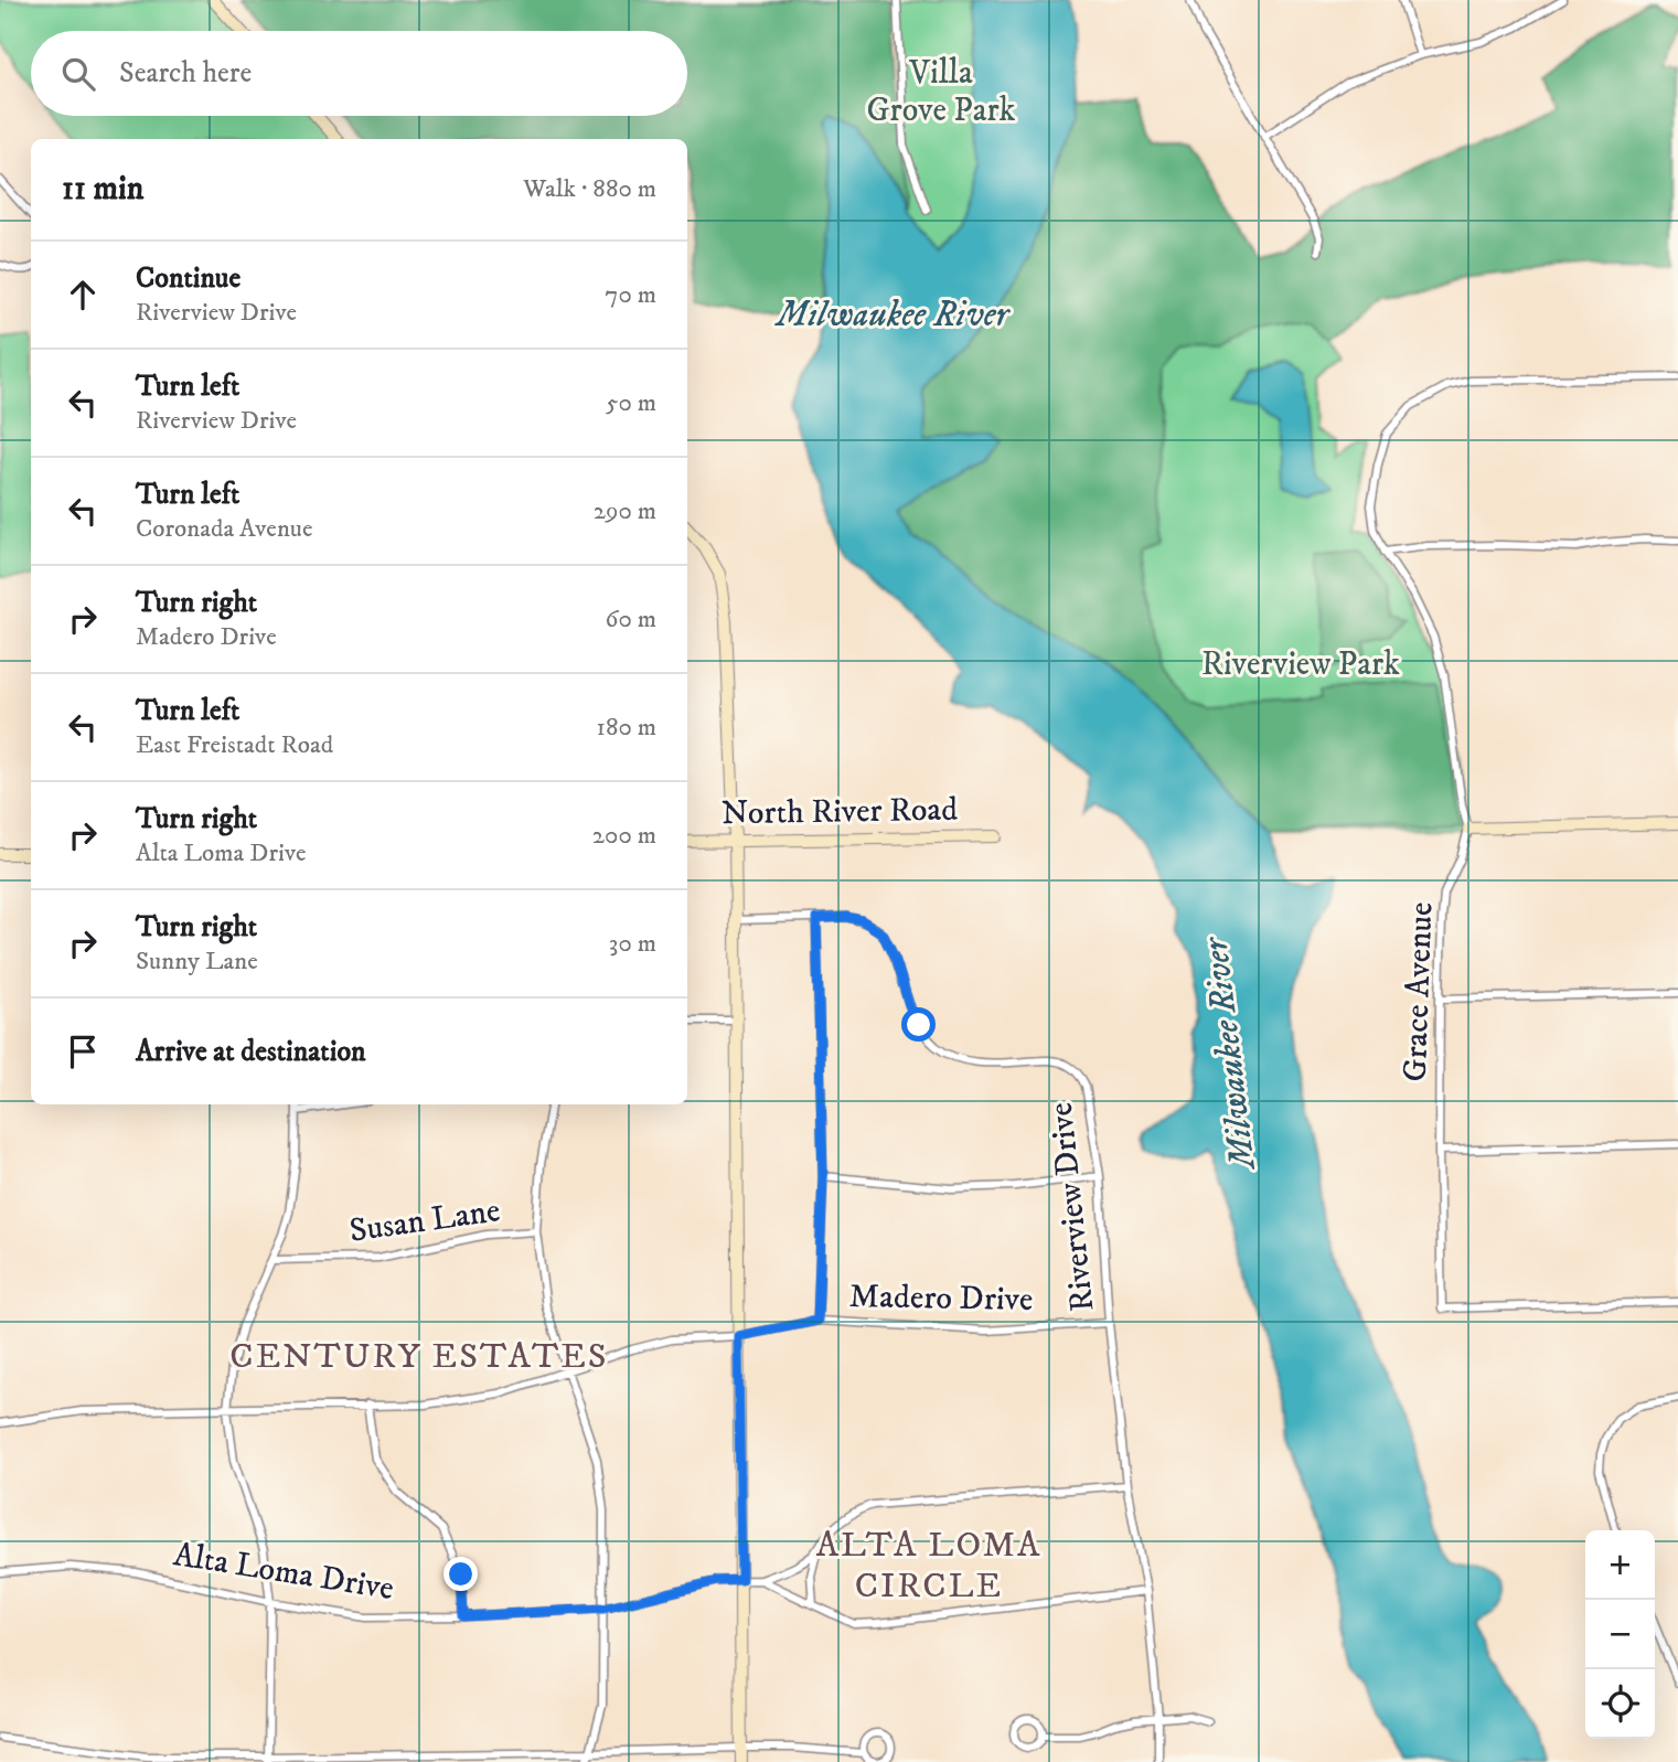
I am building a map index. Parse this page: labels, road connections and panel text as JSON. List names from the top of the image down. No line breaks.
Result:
{"streets":{"street":["North River Road","Grace Avenue","Riverview Drive","Susan Lane","Madero Drive","Alta Loma Drive"]},"crossings":[["Riverview Drive","Madero Drive"]],"districts":["CENTURY ESTATES","ALTA LOMA CIRCLE"],"water":["Milwaukee River"],"parks":["Villa Grove Park","Riverview Park"],"page":{"search":"Search here","heading":["11 min","Walk · 880 m"],"list":[["Continue","Riverview Drive","70 m"],["Turn left","Riverview Drive","50 m"],["Turn left","Coronada Avenue","290 m"],["Turn right","Madero Drive","60 m"],["Turn left","East Freistadt Road","180 m"],["Turn right","Alta Loma Drive","200 m"],["Turn right","Sunny Lane","30 m"],"Arrive at destination"],"map_buttons":["+","−"]}}
